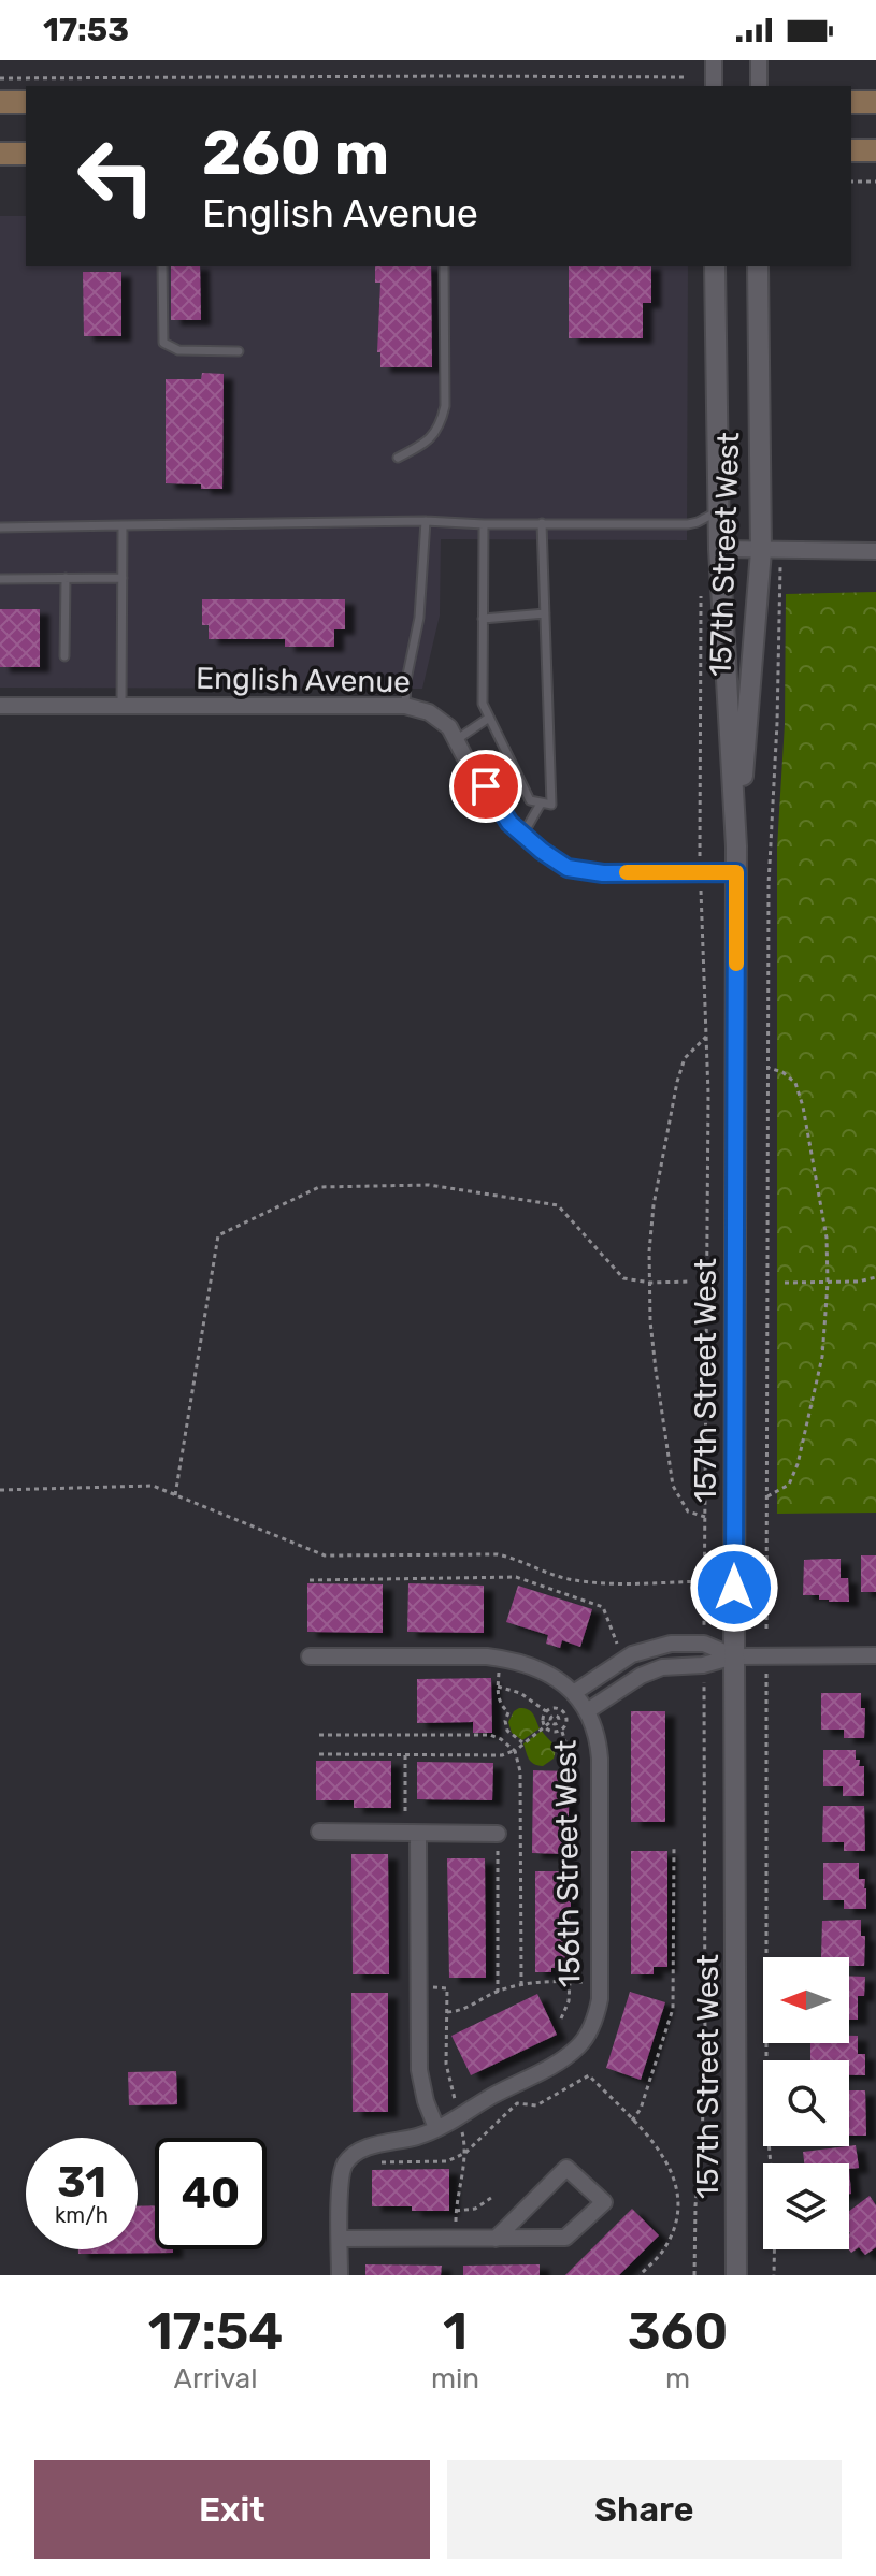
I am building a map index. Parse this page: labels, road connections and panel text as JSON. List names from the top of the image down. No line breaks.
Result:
{"streets":{"street":["157th Street West","English Avenue","156th Street West"]},"crossings":[["157th Street West","English Avenue"]],"north":"left","page":{"status":"17:53","turn":["260 m","English Avenue"],"speed":"31 km/h","limit":"40","eta":["17:54","Arrival","1","min","360","m"],"buttons":["Exit","Share"]}}
